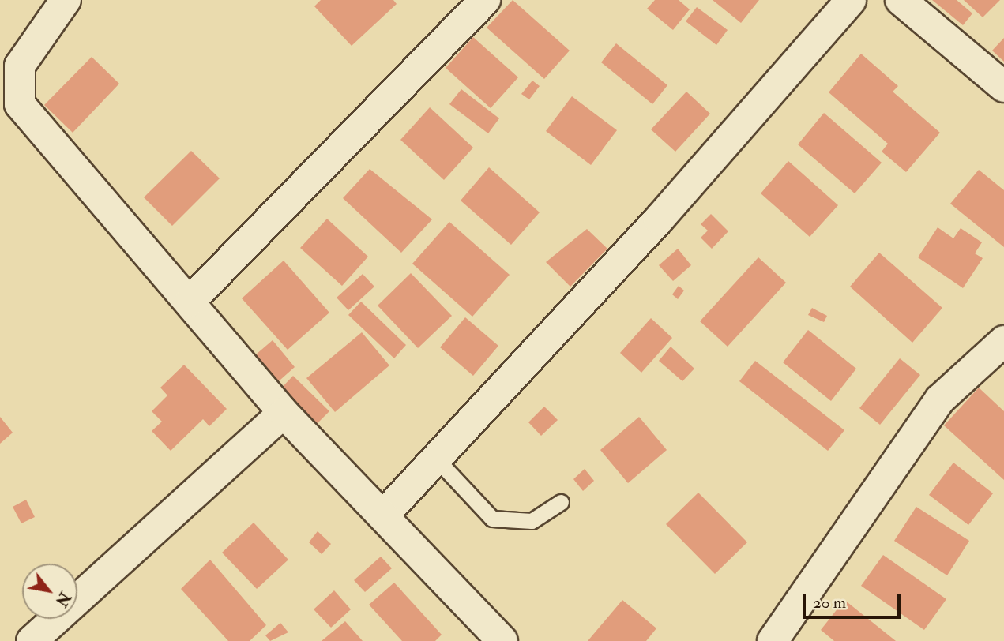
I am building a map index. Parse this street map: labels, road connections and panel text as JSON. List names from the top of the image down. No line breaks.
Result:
{"scale_bar":"20 m","north":"bottom right"}
